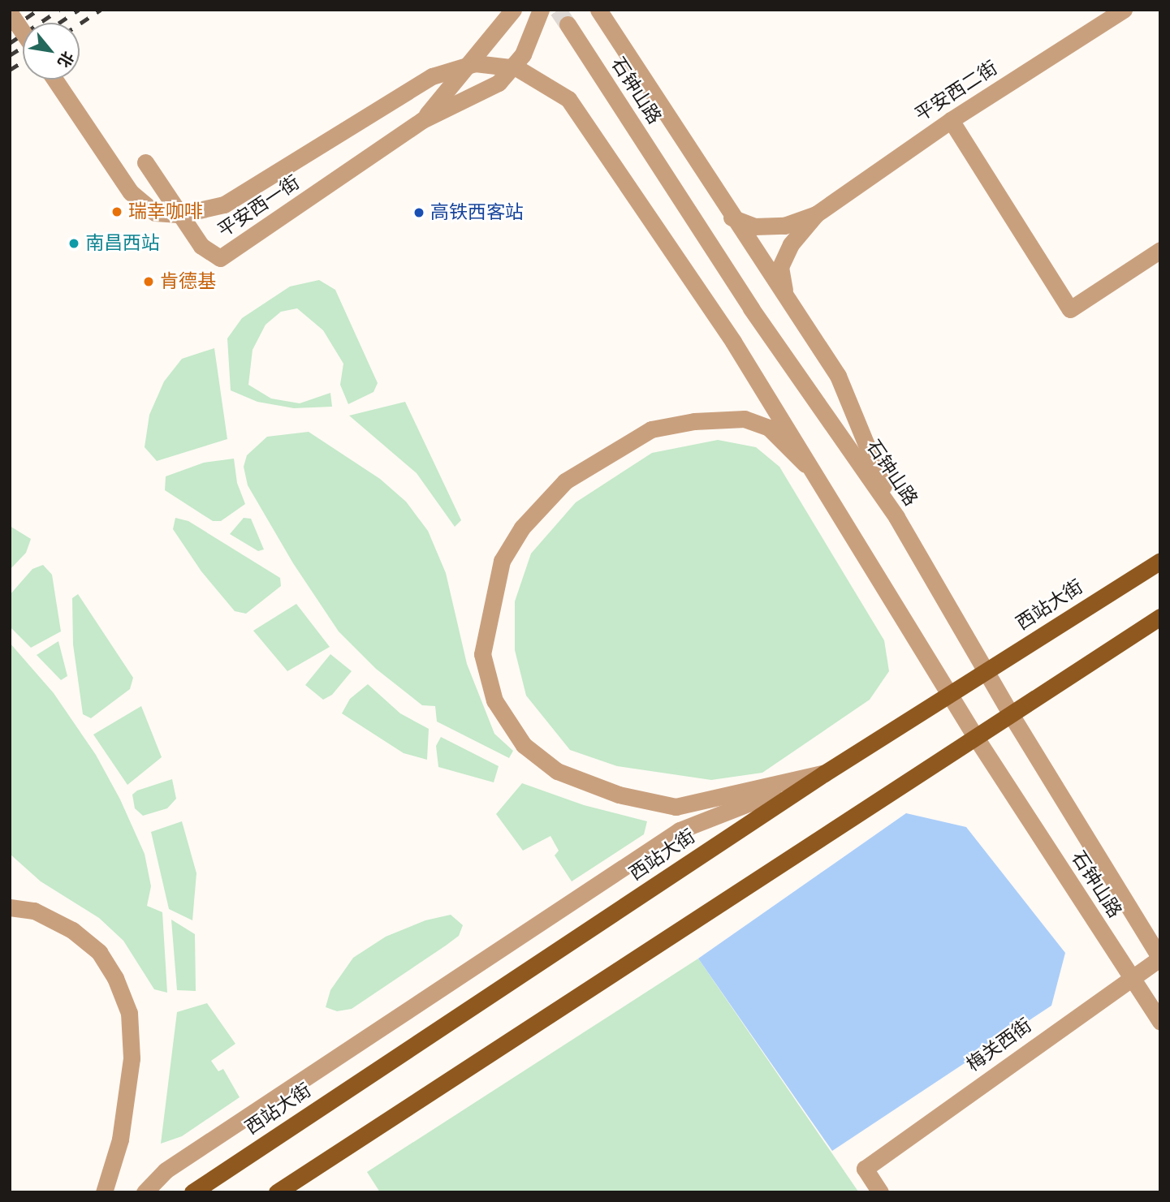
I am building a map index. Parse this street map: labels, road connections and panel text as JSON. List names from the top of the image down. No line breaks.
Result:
{"streets":{"main road":["西站大街"],"street":["石钟山路","平安西二街","平安西一街","梅关西街"]},"crossings":[["石钟山路","西站大街"],["石钟山路","梅关西街"]],"places":["瑞幸咖啡","高铁西客站","南昌西站","肯德基"],"north":"bottom right"}
